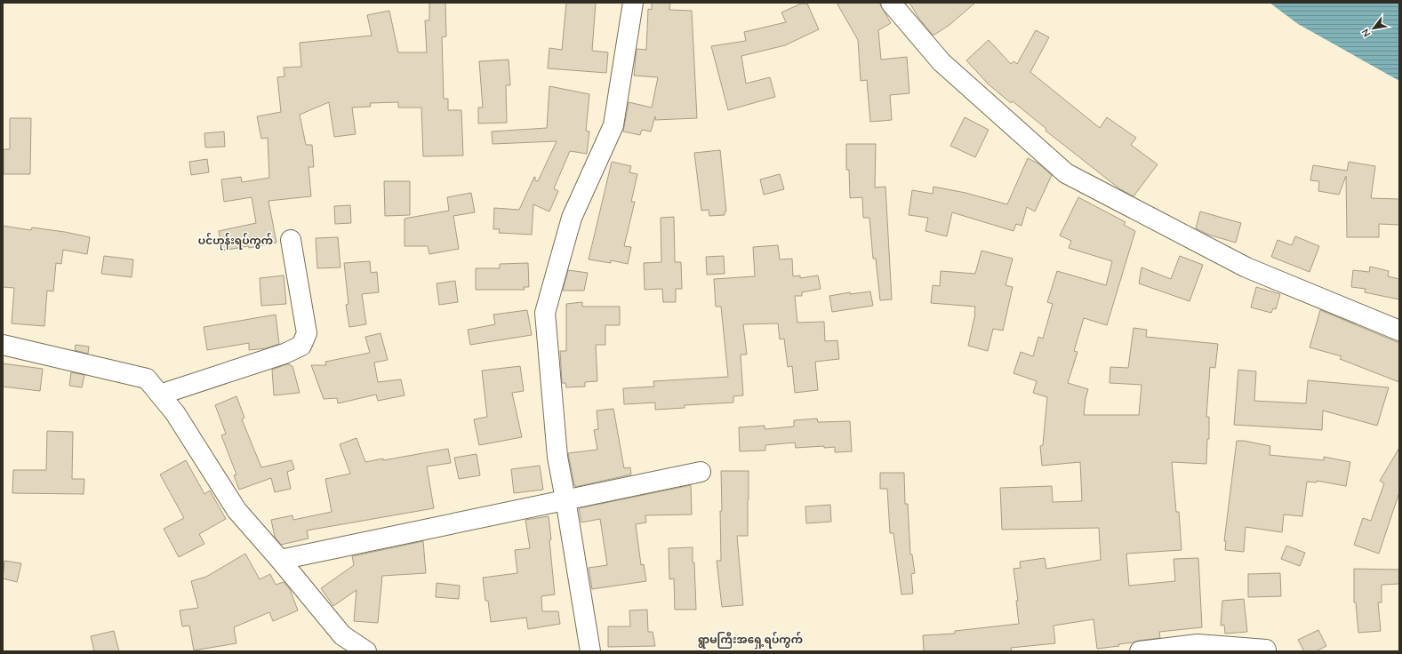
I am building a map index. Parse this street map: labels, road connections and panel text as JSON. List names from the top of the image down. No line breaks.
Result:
{"districts":["ပင်ဟုန်းရပ်ကွက်","ရွာမကြီးအရှေ့ရပ်ကွက်"],"north":"bottom left"}
